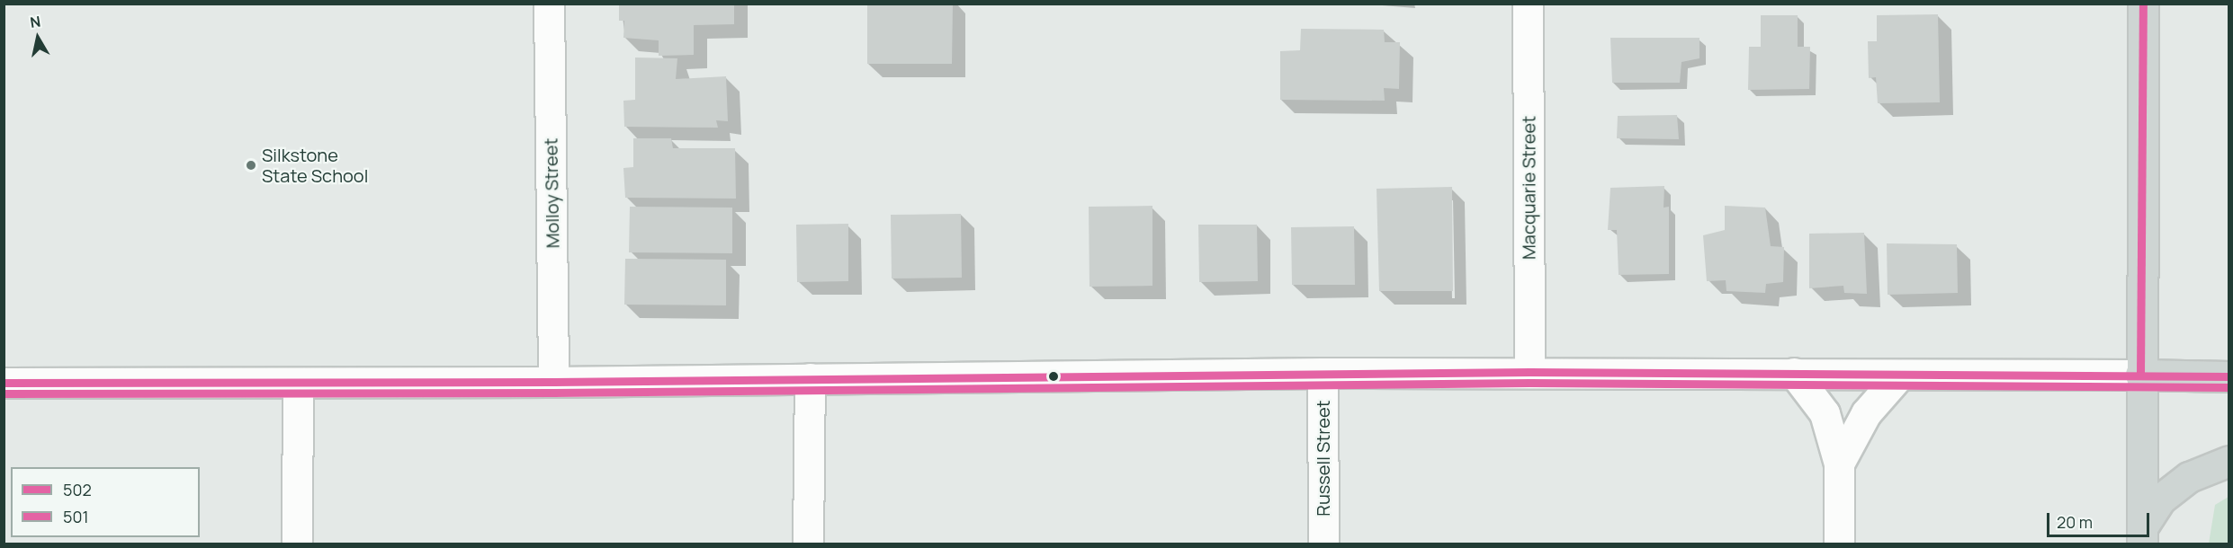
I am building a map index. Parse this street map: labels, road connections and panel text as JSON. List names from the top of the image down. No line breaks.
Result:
{"streets":{"main road":["Macquarie Street","Molloy Street","Russell Street"]},"places":["Silkstone State School"],"lines":["transit line 502","transit line 501"],"legend":["502","501"],"scale_bar":"20 m","north":"top"}
